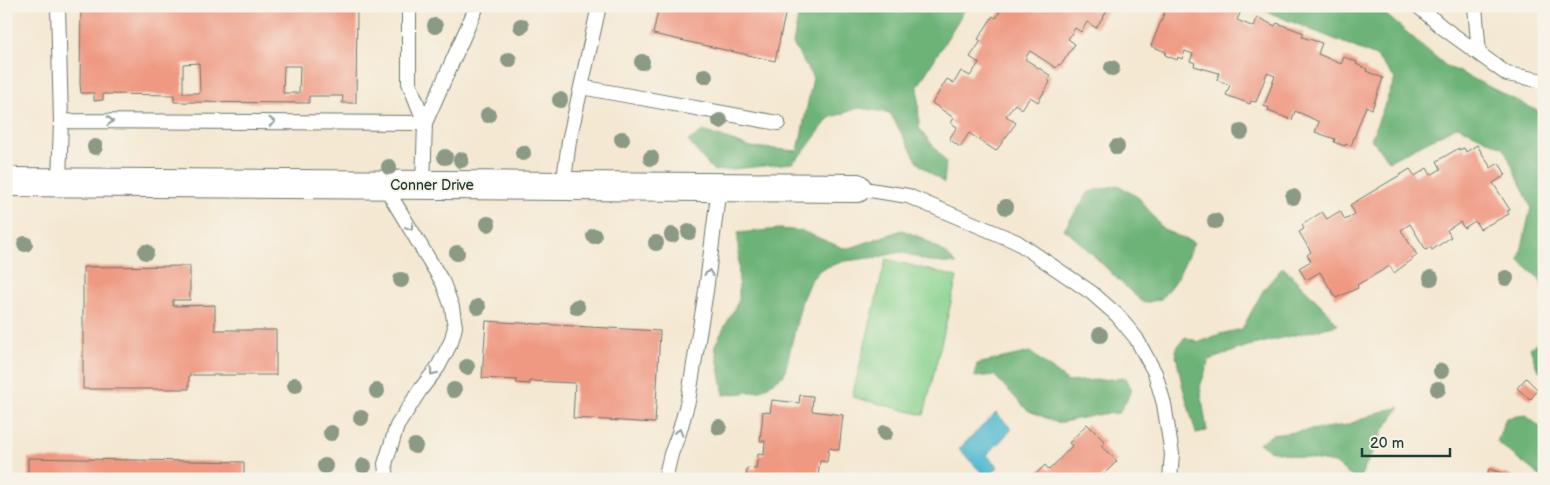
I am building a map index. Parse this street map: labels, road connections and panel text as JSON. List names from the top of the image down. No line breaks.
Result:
{"streets":{"street":["Conner Drive"]},"scale_bar":"20 m"}
